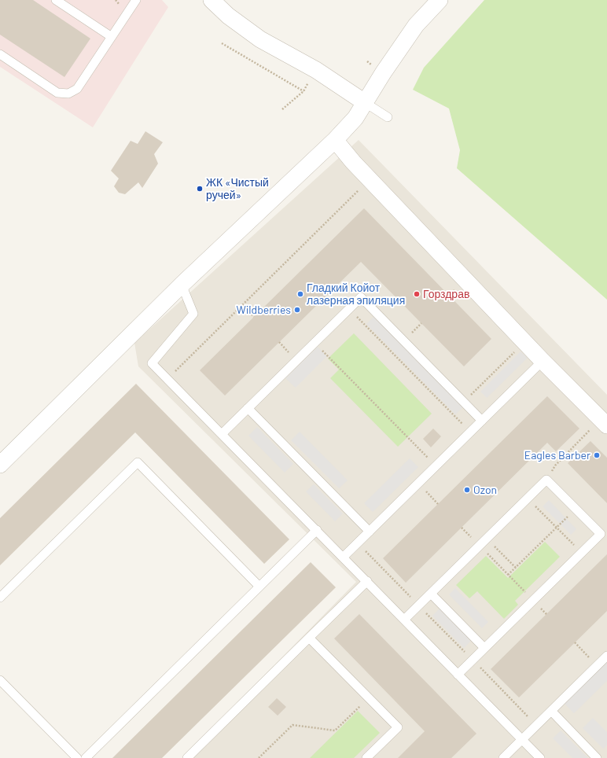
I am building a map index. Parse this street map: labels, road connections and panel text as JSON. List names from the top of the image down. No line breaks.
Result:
{"places":["ЖК «Чистый ручей»","Гладкий Койот лазерная эпиляция","Горздрав","Wildberries","Eagles Barber","Ozon"]}
